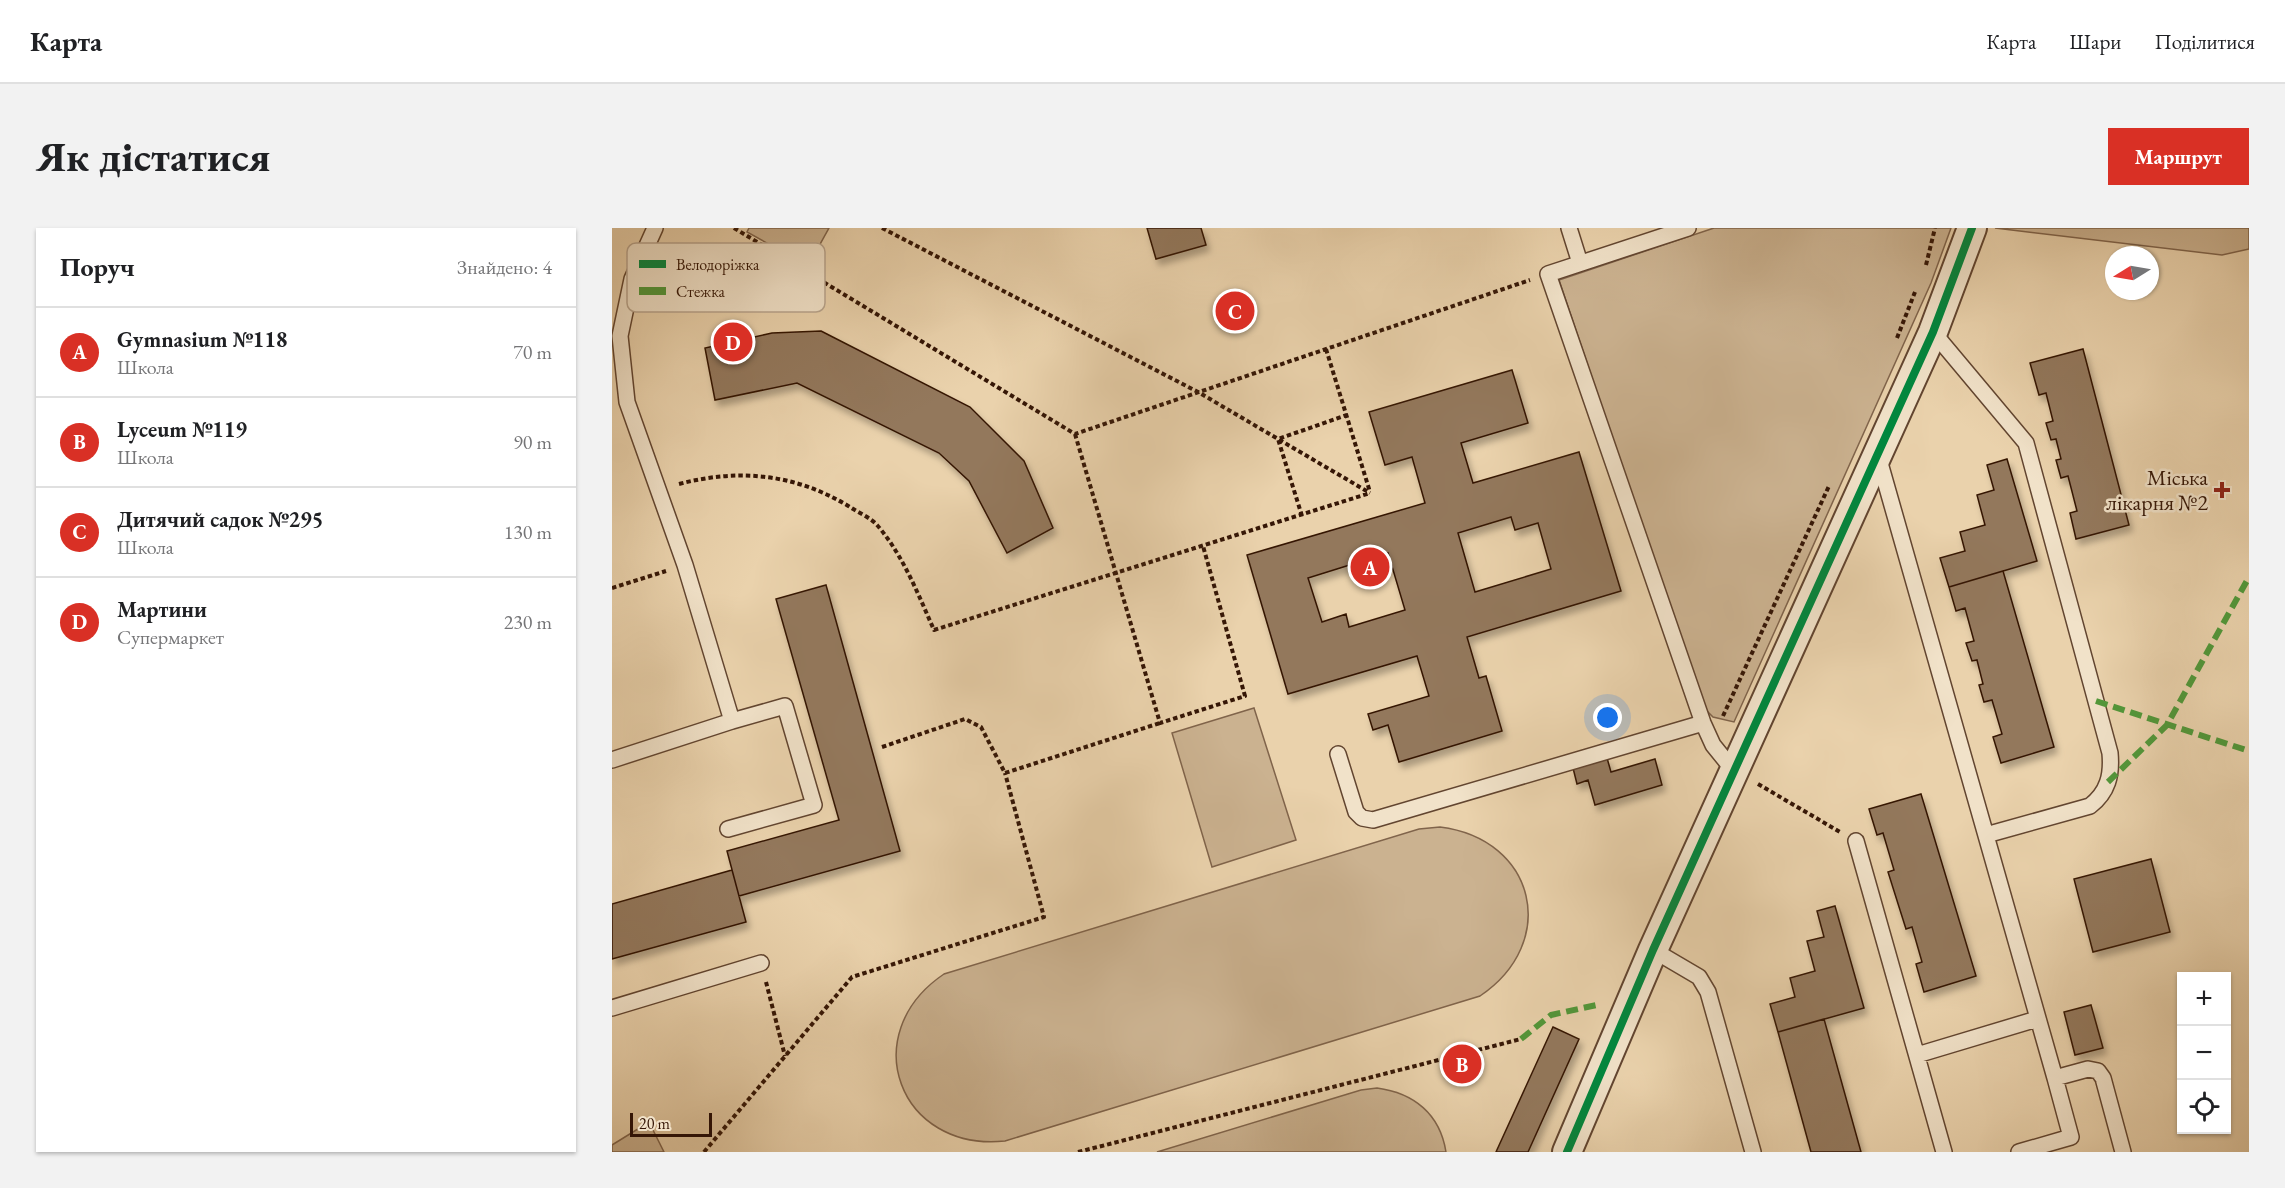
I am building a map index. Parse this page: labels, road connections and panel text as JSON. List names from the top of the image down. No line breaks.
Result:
{"places":{"health":["Міська лікарня №2"]},"legend":["Велодоріжка","Стежка"],"scale_bar":"20 m","north":"left","page":{"header":"Карта","nav":["Карта","Шари","Поділитися"],"buttons":"Маршрут","title":"Як дістатися","heading":["Поруч","Знайдено: 4"],"pins":["C","D","A","B"],"list":[{"mark":"A","name":"Gymnasium №118","note":"Школа","value":"70 m"},{"mark":"B","name":"Lyceum №119","note":"Школа","value":"90 m"},{"mark":"C","name":"Дитячий садок №295","note":"Школа","value":"130 m"},{"mark":"D","name":"Мартини","note":"Супермаркет","value":"230 m"}],"map_buttons":["+","−"],"scale":"20 m"}}
